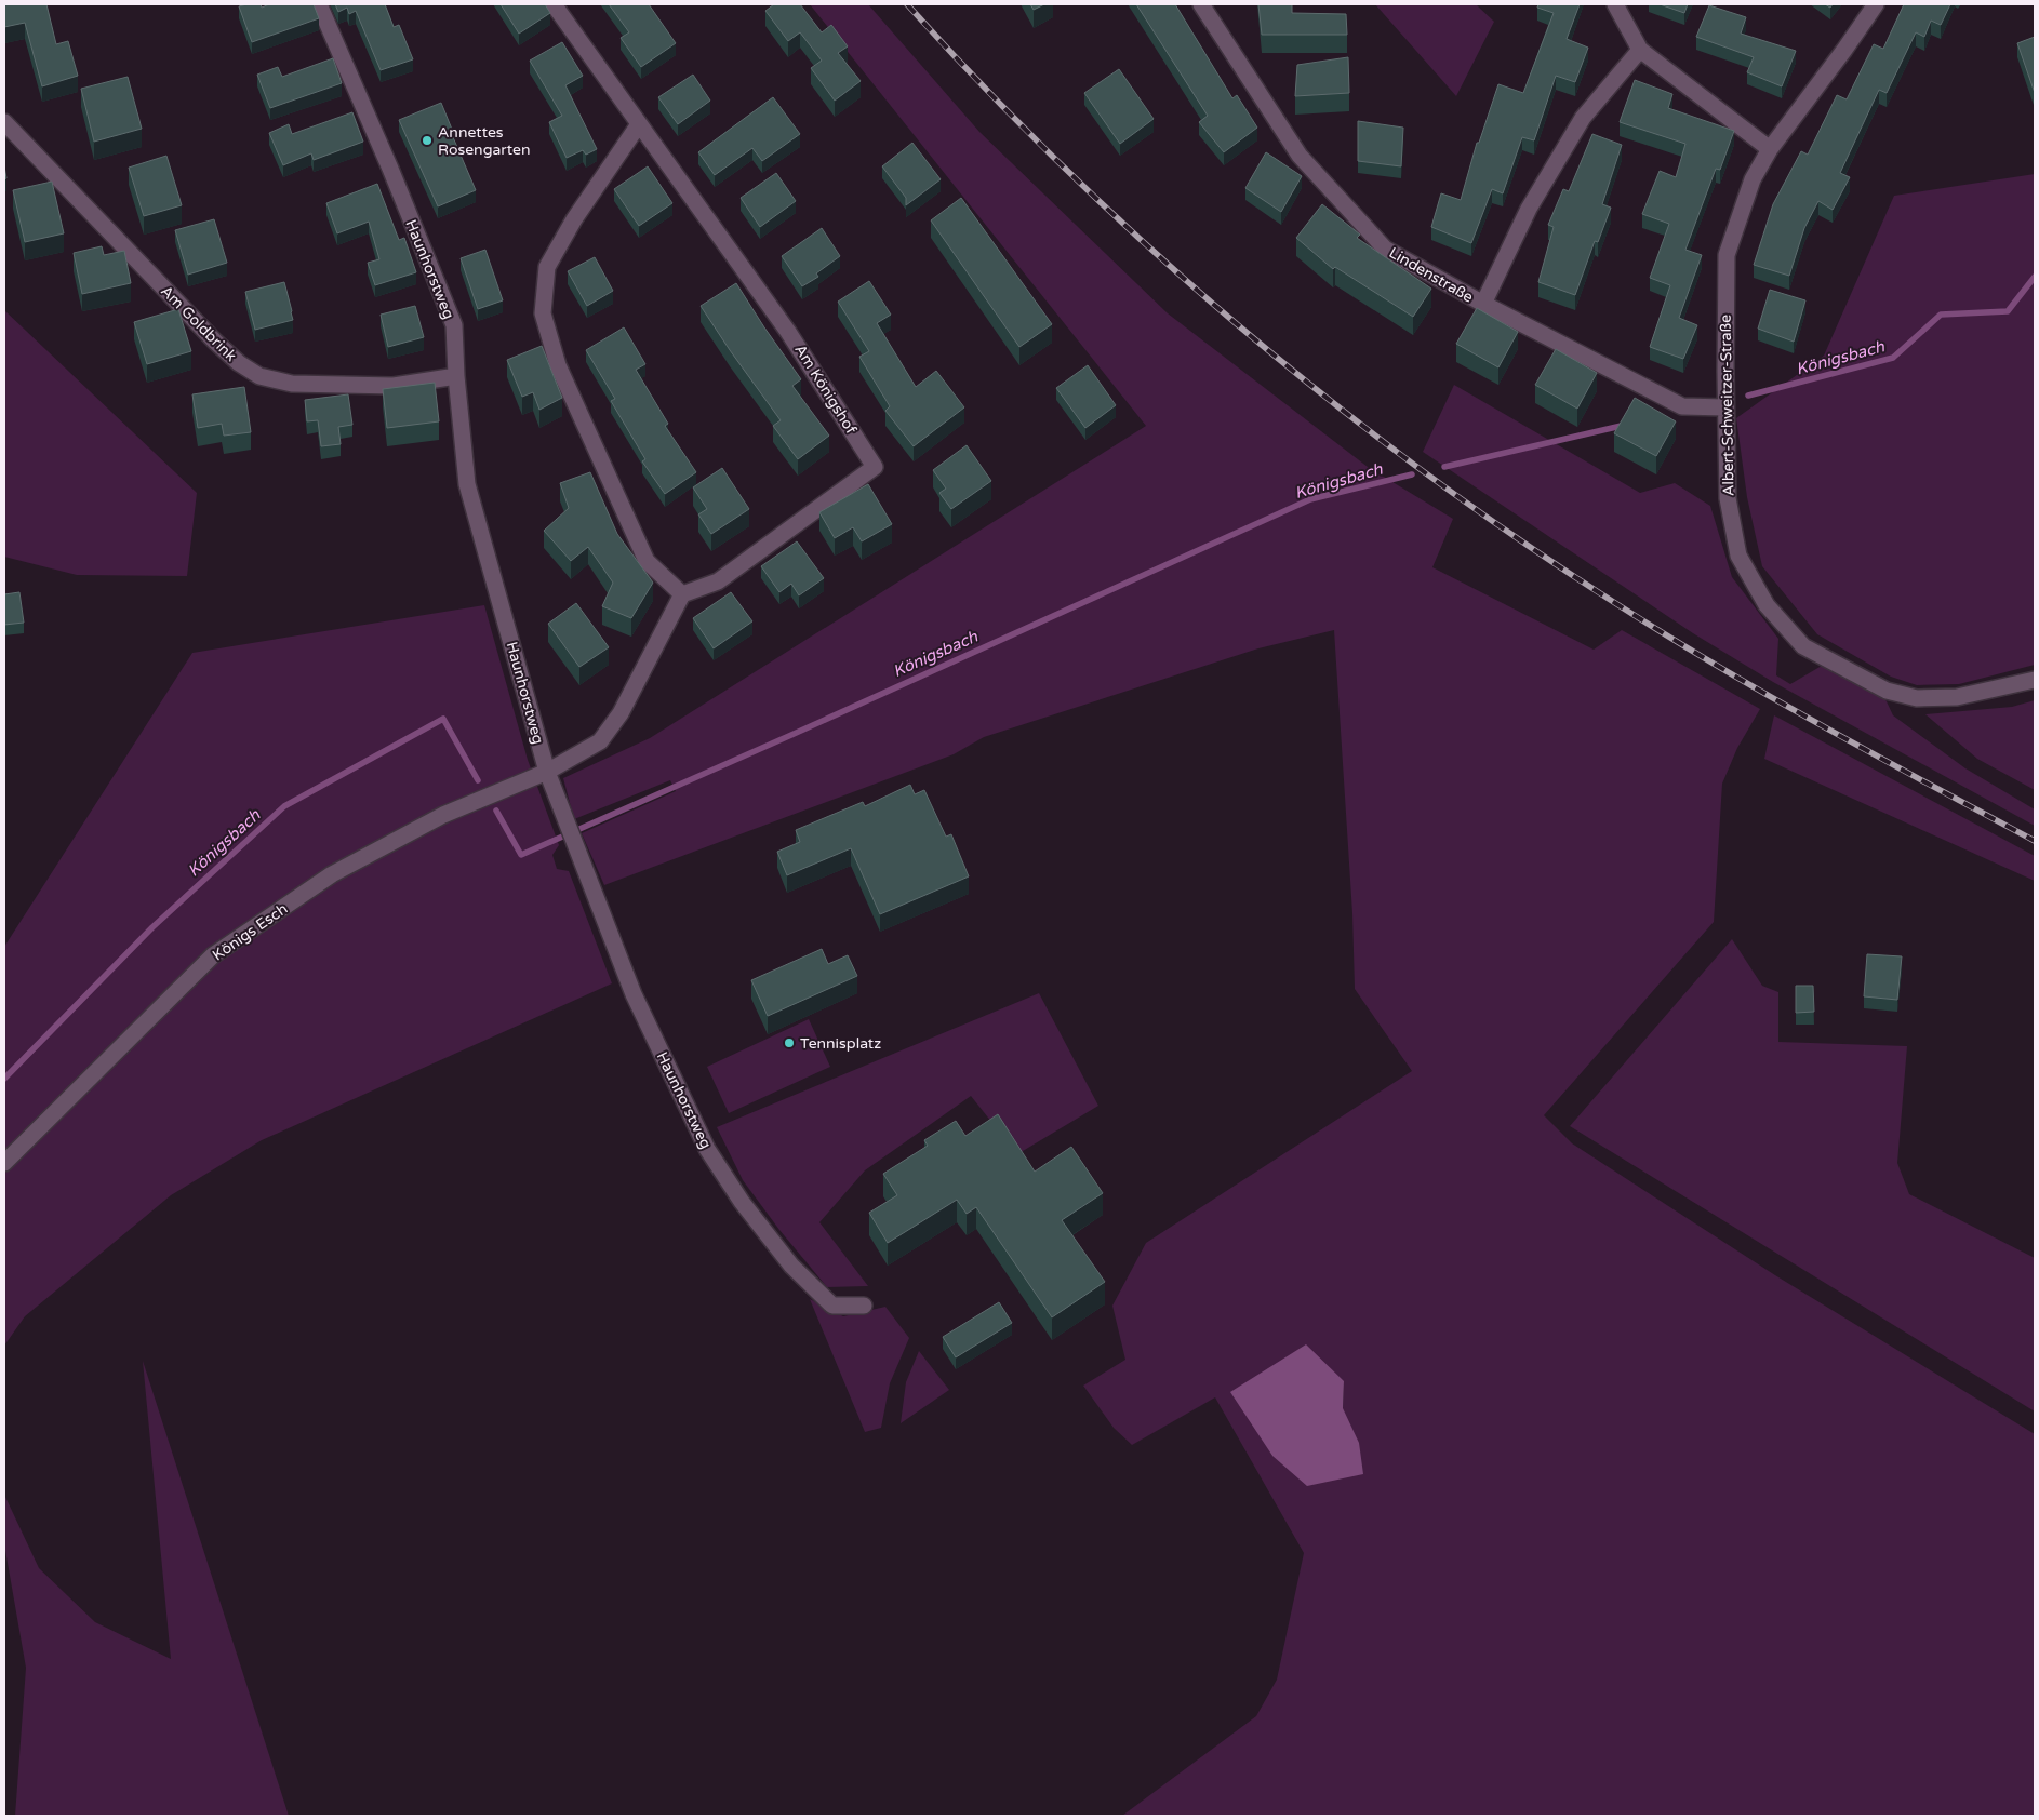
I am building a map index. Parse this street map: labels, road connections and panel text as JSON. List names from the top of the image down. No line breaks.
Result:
{"streets":{"street":["Haunhorstweg","Lindenstraße","Am Goldbrink","Am Königshof","Albert-Schweitzer-Straße","Königs Esch"]},"crossings":[["Haunhorstweg","Am Goldbrink"],["Haunhorstweg","Königs Esch"],["Lindenstraße","Albert-Schweitzer-Straße"]],"water":["Königsbach"],"places":["Annettes Rosengarten","Tennisplatz"]}
